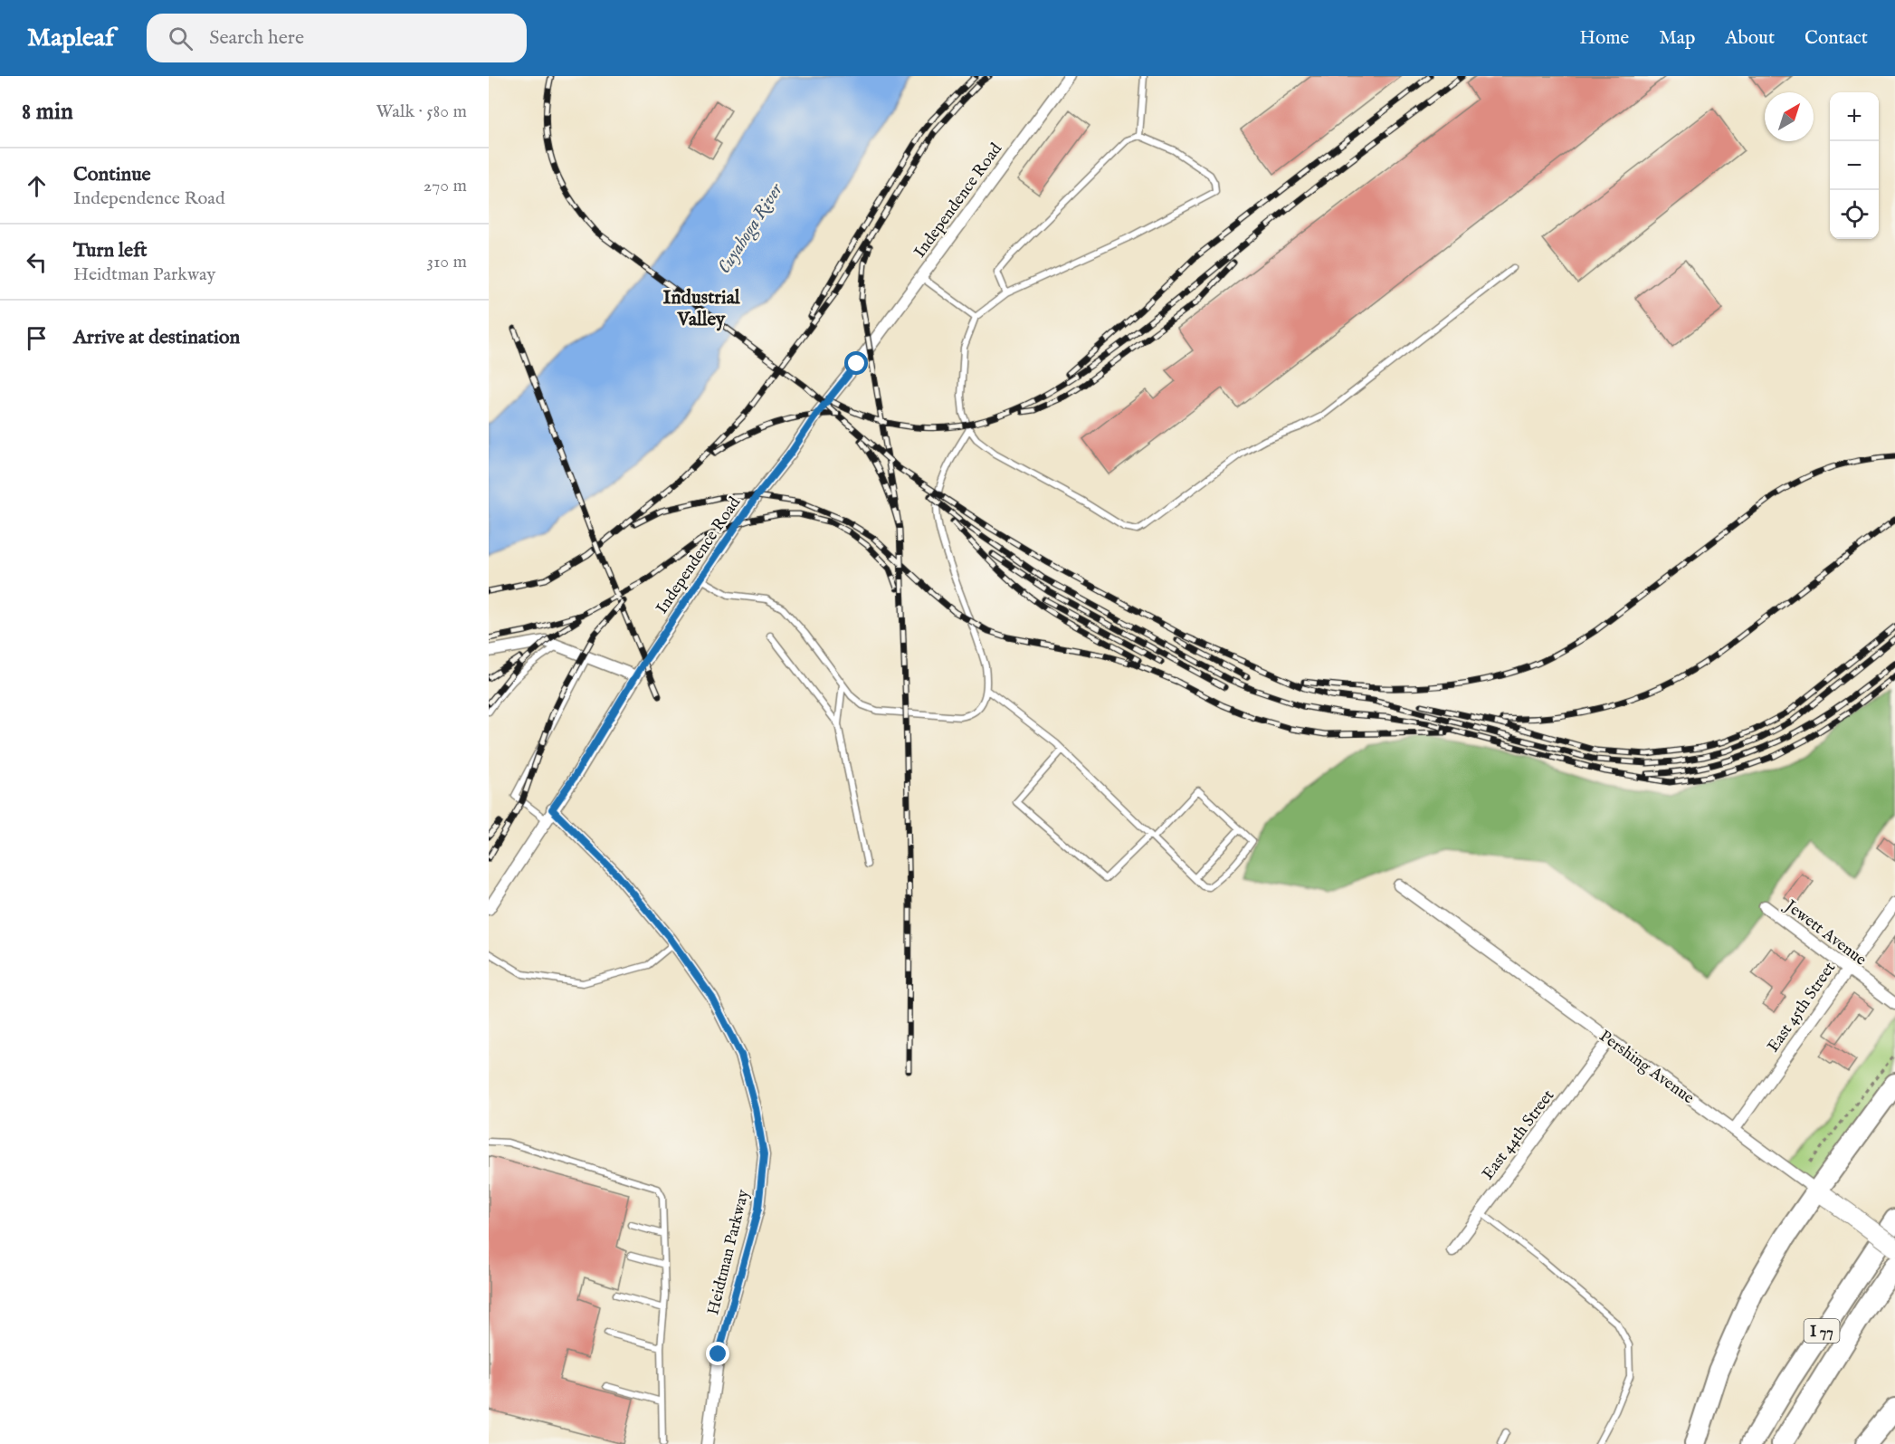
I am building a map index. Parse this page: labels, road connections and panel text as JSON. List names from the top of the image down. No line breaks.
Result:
{"streets":{"highway":["I 77"],"main road":["Pershing Avenue"],"street":["Independence Road","Jewett Avenue","East 45th Street","East 44th Street","Heidtman Parkway"]},"crossings":[["Independence Road","Heidtman Parkway"],["Jewett Avenue","East 45th Street"],["East 45th Street","Pershing Avenue"],["Pershing Avenue","East 44th Street"]],"districts":["Industrial Valley"],"water":["Cuyahoga River"],"north":"top right","page":{"header":"Mapleaf","search":"Search here","nav":["Home","Map","About","Contact"],"heading":["8 min","Walk · 580 m"],"map_buttons":["+","−"],"list":[["Continue","Independence Road","270 m"],["Turn left","Heidtman Parkway","310 m"],"Arrive at destination"]}}
